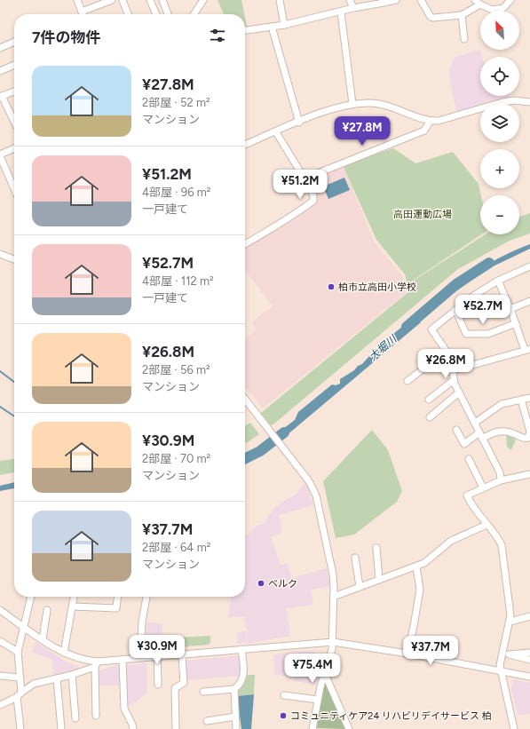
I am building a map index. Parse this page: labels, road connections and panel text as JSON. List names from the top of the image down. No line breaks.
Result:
{"water":["大堀川"],"parks":["高田運動広場"],"places":["柏市立高田小学校","ベルク","コミュニティケア24 リハビリデイサービス 柏"],"north":"top left","page":{"map_buttons":["+","−"],"heading":"7件の物件","list":[{"name":"¥27.8M","note":"2部屋 · 52 m² · マンション"},{"name":"¥51.2M","note":"4部屋 · 96 m² · 一戸建て"},{"name":"¥52.7M","note":"4部屋 · 112 m² · 一戸建て"},{"name":"¥26.8M","note":"2部屋 · 56 m² · マンション"},{"name":"¥30.9M","note":"2部屋 · 70 m² · マンション"},{"name":"¥37.7M","note":"2部屋 · 64 m² · マンション"}],"price":["¥27.8M","¥51.2M","¥52.7M","¥26.8M","¥30.9M","¥37.7M","¥75.4M"]}}
